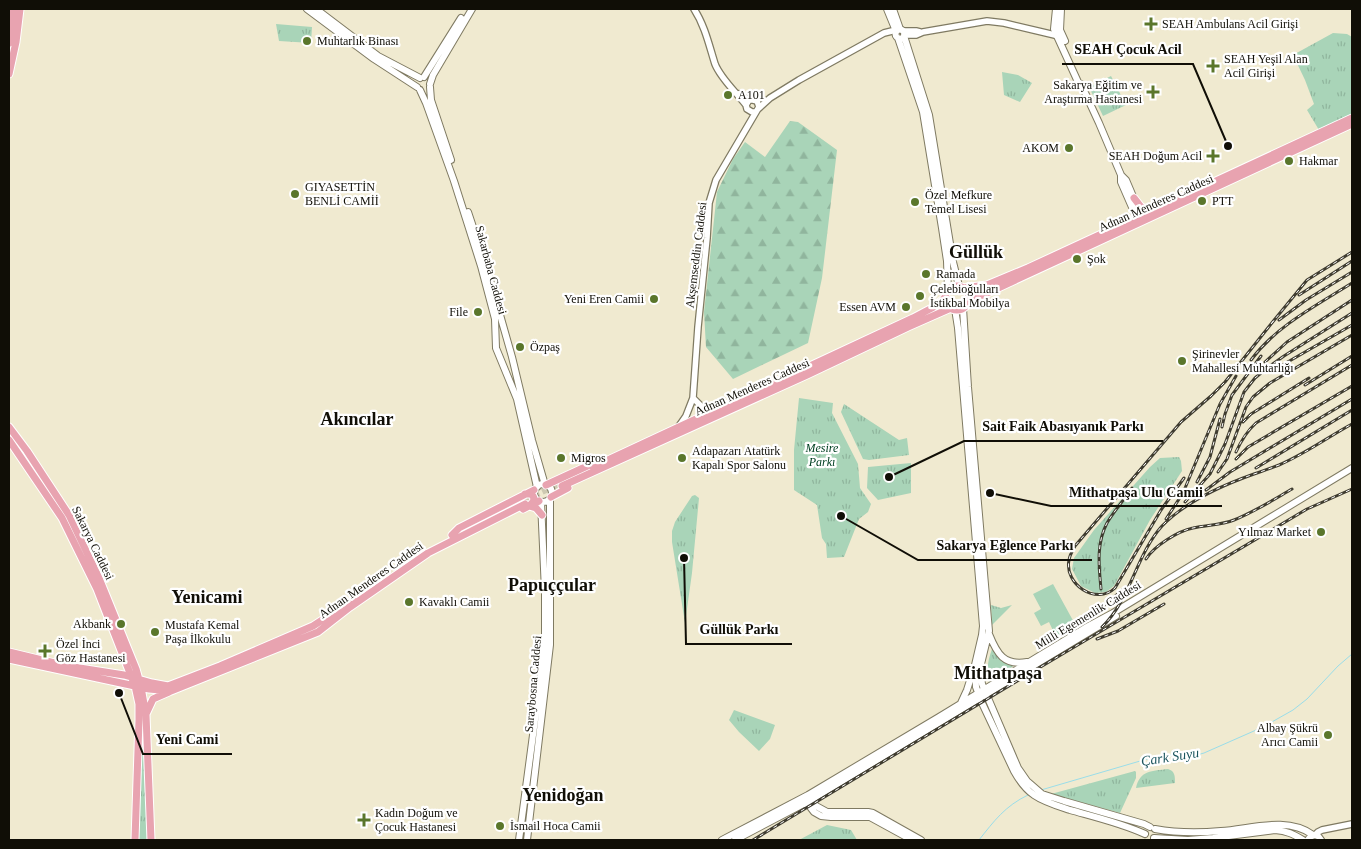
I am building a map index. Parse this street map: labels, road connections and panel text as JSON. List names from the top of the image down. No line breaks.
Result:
{"streets":{"main road":["Adnan Menderes Caddesi","Sakarbaba Caddesi","Sakarya Caddesi","Milli Egemenlik Caddesi","Saraybosna Caddesi"],"street":["Akşemseddin Caddesi"]},"crossings":[["Adnan Menderes Caddesi","Akşemseddin Caddesi"],["Adnan Menderes Caddesi","Sakarya Caddesi"],["Sakarbaba Caddesi","Saraybosna Caddesi"]],"districts":["Güllük","Akıncılar","Papuççular","Yenicami","Mithatpaşa","Yenidoğan"],"water":["Çark Suyu"],"parks":["Mesire Parkı"],"places":{"health":["SEAH Ambulans Acil Girişi","SEAH Yeşil Alan Acil Girişi","Sakarya Eğitim ve Araştırma Hastanesi","SEAH Doğum Acil","Özel İnci Göz Hastanesi","Kadın Doğum ve Çocuk Hastanesi"],"other":["Muhtarlık Binası","A101","SEAH Çocuk Acil","AKOM","Hakmar","GIYASETTİN BENLİ CAMİİ","PTT","Özel Mefkure Temel Lisesi","Şok","Ramada","Çelebioğulları İstikbal Mobilya","Yeni Eren Camii","Essen AVM","File","Özpaş","Şirinevler Mahallesi Muhtarlığı","Migros","Adapazarı Atatürk Kapalı Spor Salonu","Sait Faik Abasıyanık Parkı","Mithatpaşa Ulu Camii","Sakarya Eğlence Parkı","Yılmaz Market","Güllük Parkı","Kavaklı Camii","Akbank","Mustafa Kemal Paşa İlkokulu","Yeni Cami","Albay Şükrü Arıcı Camii","İsmail Hoca Camii"]}}
